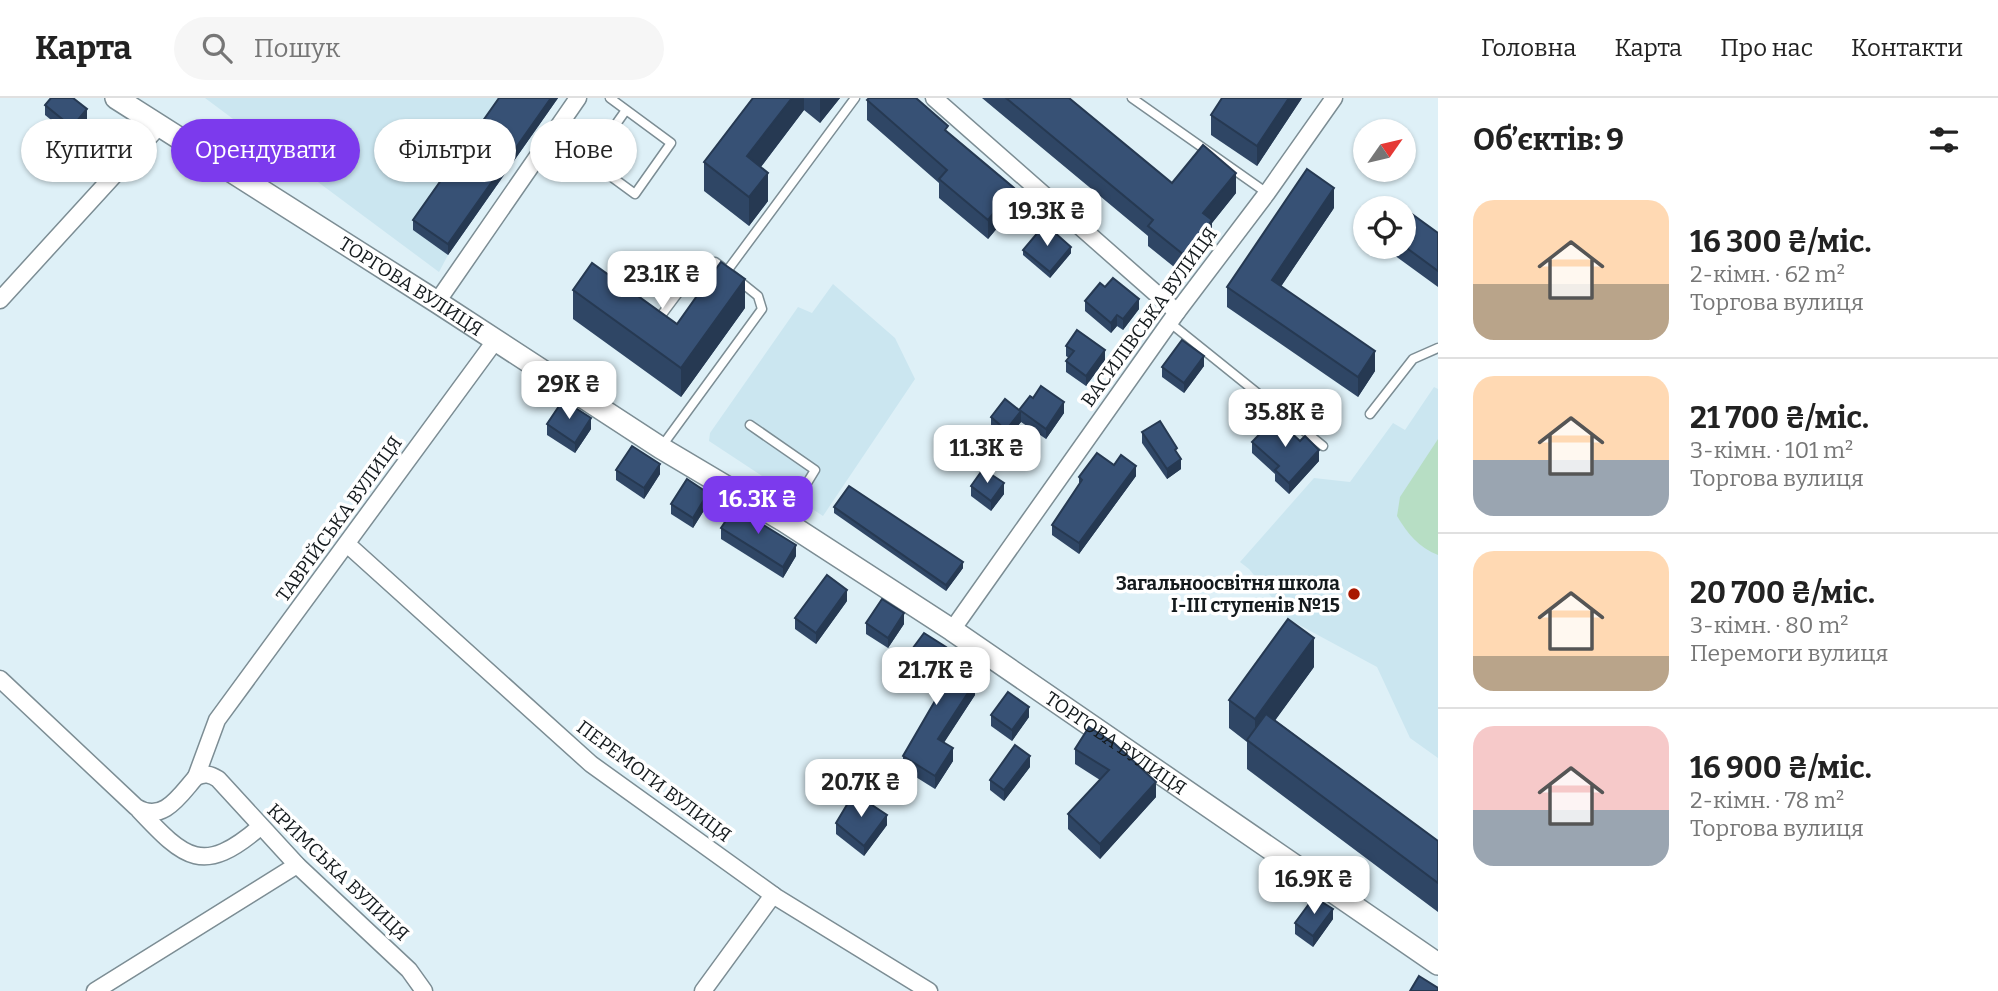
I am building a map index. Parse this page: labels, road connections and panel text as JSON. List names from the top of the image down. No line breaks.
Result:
{"streets":{"street":["ТОРГОВА ВУЛИЦЯ","ВАСИЛІВСЬКА ВУЛИЦЯ","ТАВРІЙСЬКА ВУЛИЦЯ","ПЕРЕМОГИ ВУЛИЦЯ","КРИМСЬКА ВУЛИЦЯ"]},"crossings":[["ТОРГОВА ВУЛИЦЯ","ВАСИЛІВСЬКА ВУЛИЦЯ"],["ТОРГОВА ВУЛИЦЯ","ТАВРІЙСЬКА ВУЛИЦЯ"],["ТАВРІЙСЬКА ВУЛИЦЯ","ПЕРЕМОГИ ВУЛИЦЯ"]],"places":["Загальноосвітня школа І-ІІІ ступенів №15"],"north":"top right","page":{"header":"Карта","search":"Пошук","nav":["Головна","Карта","Про нас","Контакти"],"heading":"Об’єктів: 9","chip":["Купити","Орендувати","Фільтри","Нове"],"list":[{"name":"16 300 ₴/міс.","note":"2-кімн. · 62 m² · Торгова вулиця"},{"name":"21 700 ₴/міс.","note":"3-кімн. · 101 m² · Торгова вулиця"},{"name":"20 700 ₴/міс.","note":"3-кімн. · 80 m² · Перемоги вулиця"},{"name":"16 900 ₴/міс.","note":"2-кімн. · 78 m² · Торгова вулиця"}],"price":["19.3K ₴","23.1K ₴","29K ₴","35.8K ₴","11.3K ₴","16.3K ₴","21.7K ₴","20.7K ₴","16.9K ₴"]}}
